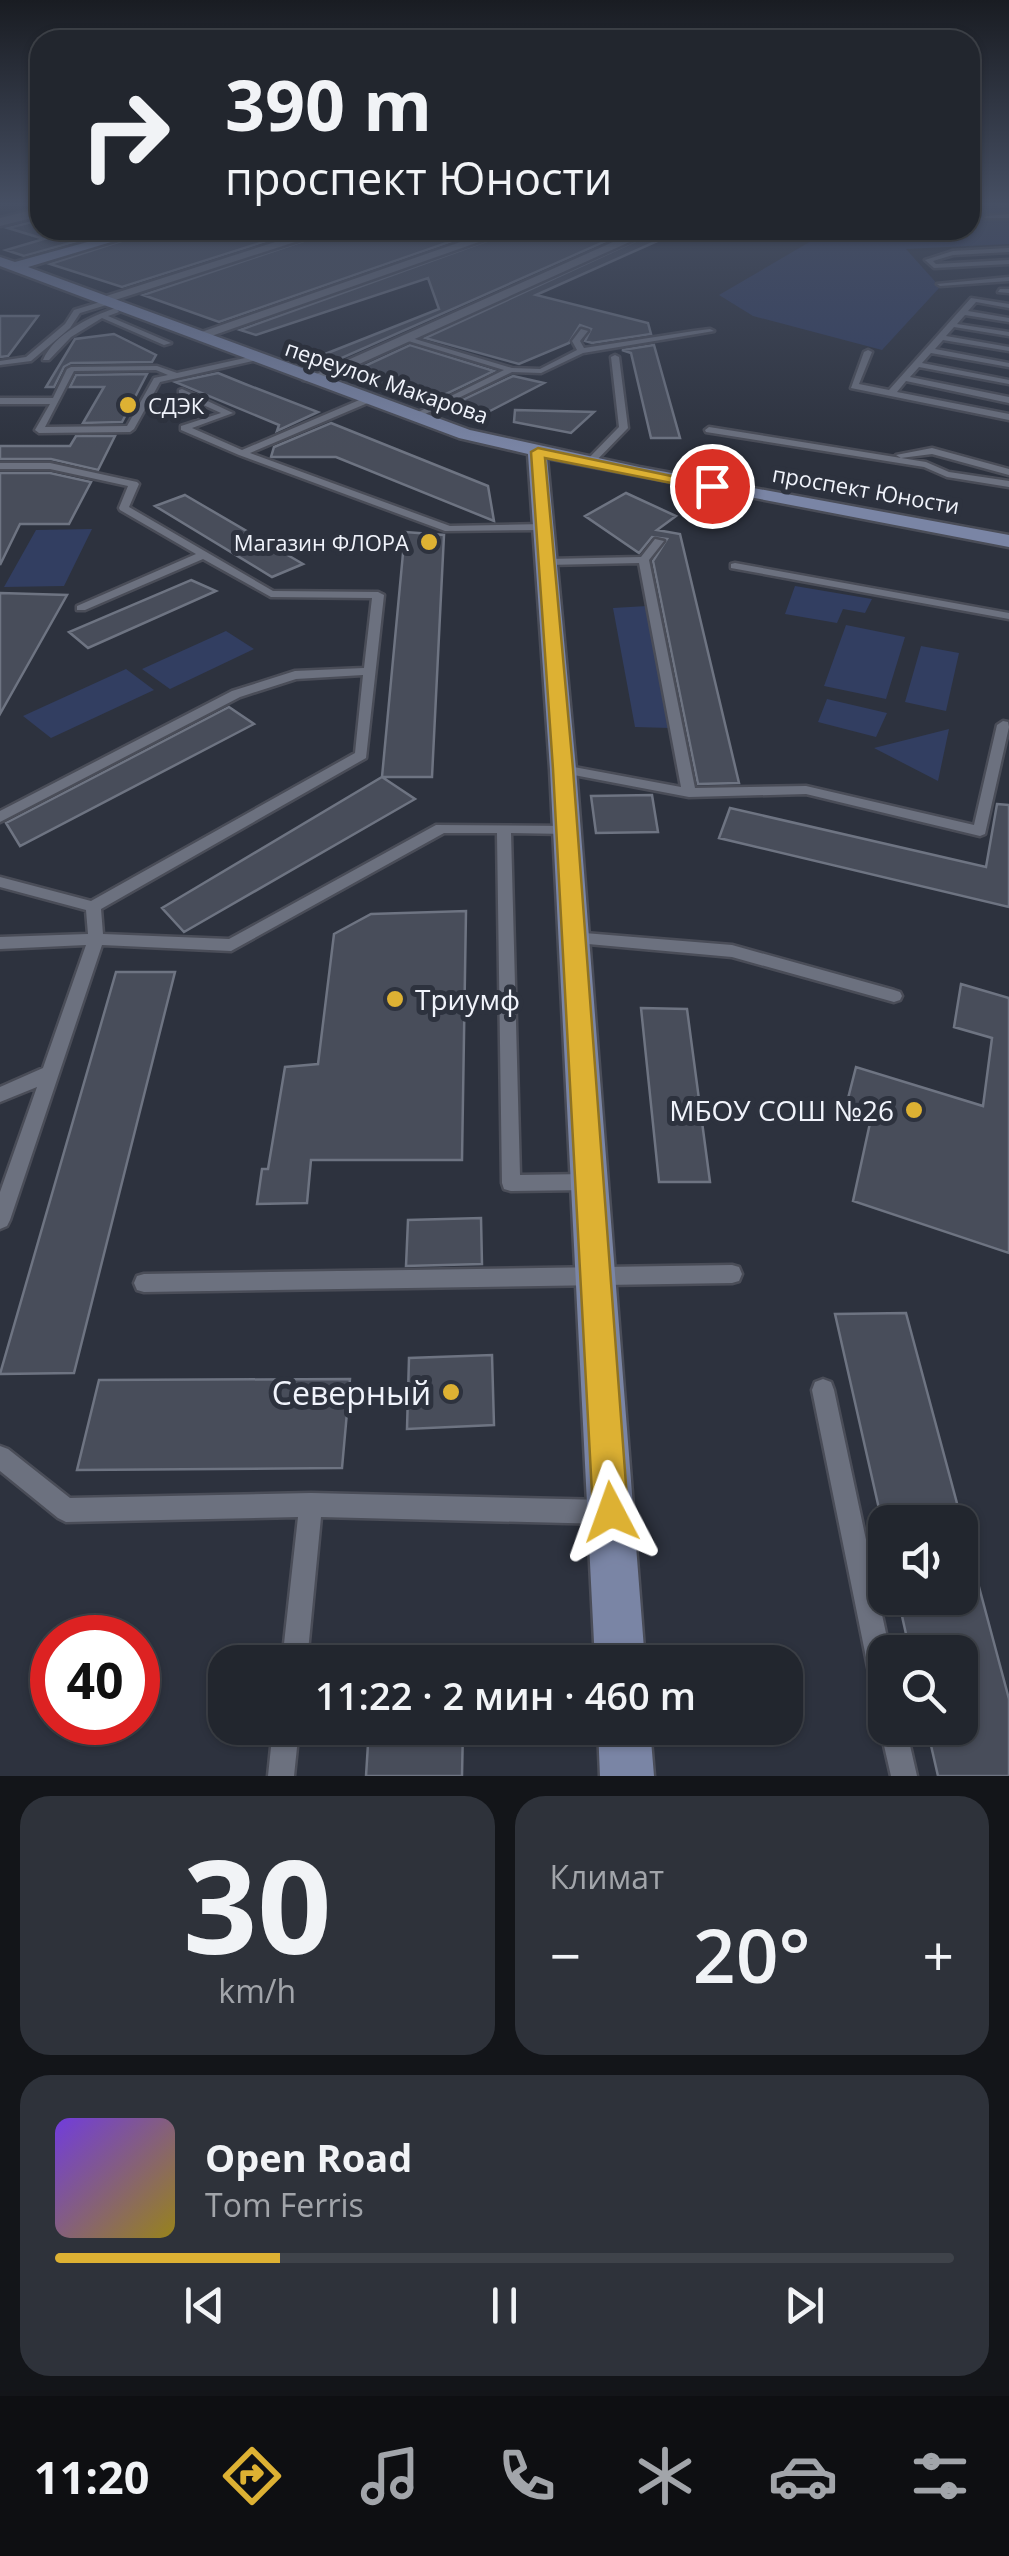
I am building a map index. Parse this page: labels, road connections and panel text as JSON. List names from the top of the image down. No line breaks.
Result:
{"streets":{"main road":["переулок Макарова","проспект Юности"]},"crossings":[["переулок Макарова","проспект Юности"]],"places":["СДЭК","Магазин ФЛОРА","Триумф","МБОУ СОШ №26","Северный"],"page":{"turn":["390 m","проспект Юности"],"limit":"40","trip":"11:22 · 2 мин · 460 m","tile":[["30","km/h"],"Климат"],"heat":["−","20°","+"],"song":["Open Road","Tom Ferris"],"tabs":"11:20"}}
